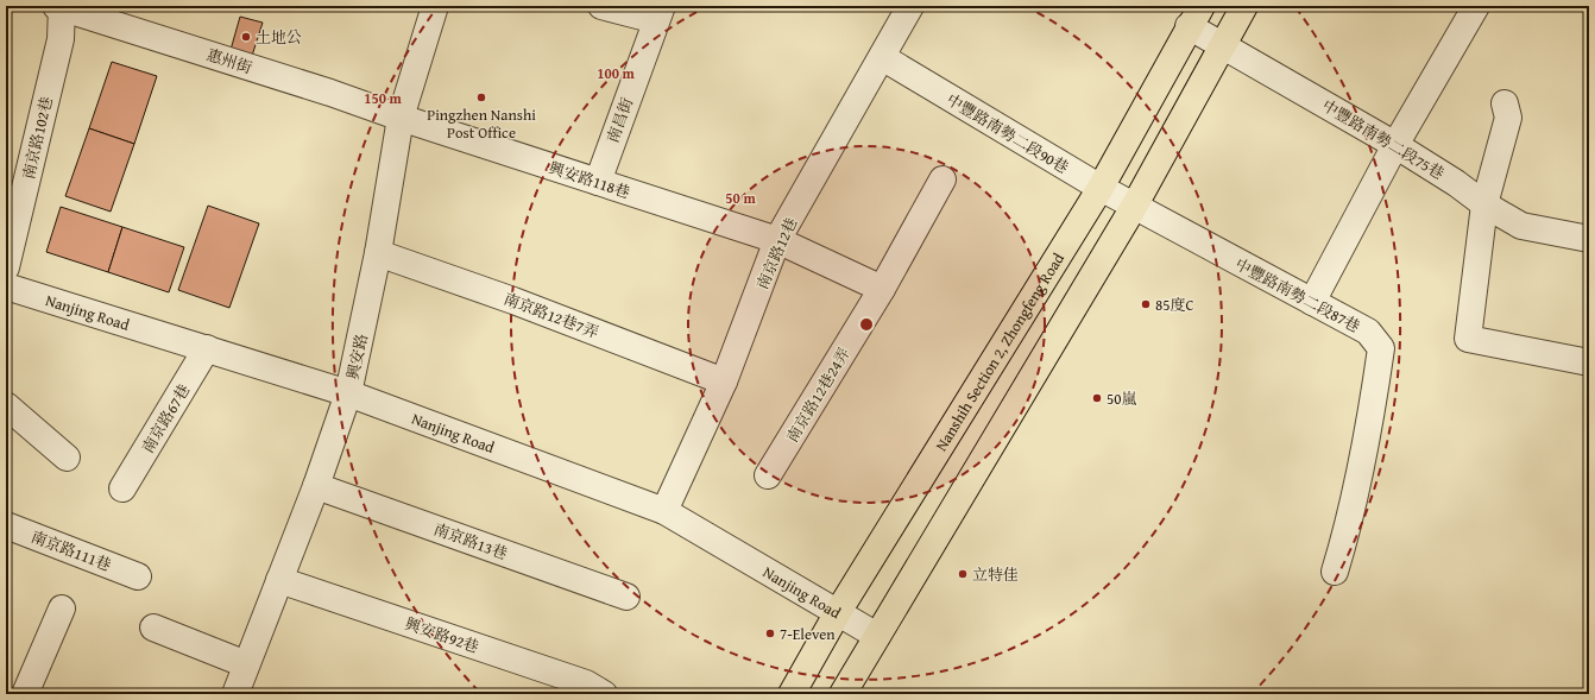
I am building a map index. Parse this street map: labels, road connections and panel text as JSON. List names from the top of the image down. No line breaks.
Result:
{"streets":{"main road":["Nanshih Section 2, Zhongfeng Road"],"street":["惠州街","南昌街","中豐路南勢二段90巷","南京路102巷","中豐路南勢二段75巷","興安路118巷","南京路12巷","中豐路南勢二段87巷","Nanjing Road","南京路12巷7弄","興安路","南京路12巷24弄","南京路67巷","南京路13巷","南京路111巷","興安路92巷"]},"crossings":[["惠州街","南京路102巷"],["惠州街","興安路118巷"],["惠州街","興安路"],["南昌街","興安路118巷"],["中豐路南勢二段90巷","南京路12巷"],["中豐路南勢二段90巷","中豐路南勢二段87巷"],["中豐路南勢二段90巷","Nanshih Section 2, Zhongfeng Road"],["中豐路南勢二段75巷","Nanshih Section 2, Zhongfeng Road"],["興安路118巷","南京路12巷"],["興安路118巷","興安路"],["南京路12巷","Nanjing Road"],["南京路12巷","南京路12巷7弄"],["Nanjing Road","Nanshih Section 2, Zhongfeng Road"],["Nanjing Road","興安路"],["Nanjing Road","南京路67巷"],["南京路12巷7弄","興安路"],["興安路","南京路13巷"],["興安路","興安路92巷"]],"places":["土地公","Pingzhen Nanshi Post Office","85度C","50嵐","立特佳","7-Eleven"],"rings":["100 m","150 m","50 m"]}
